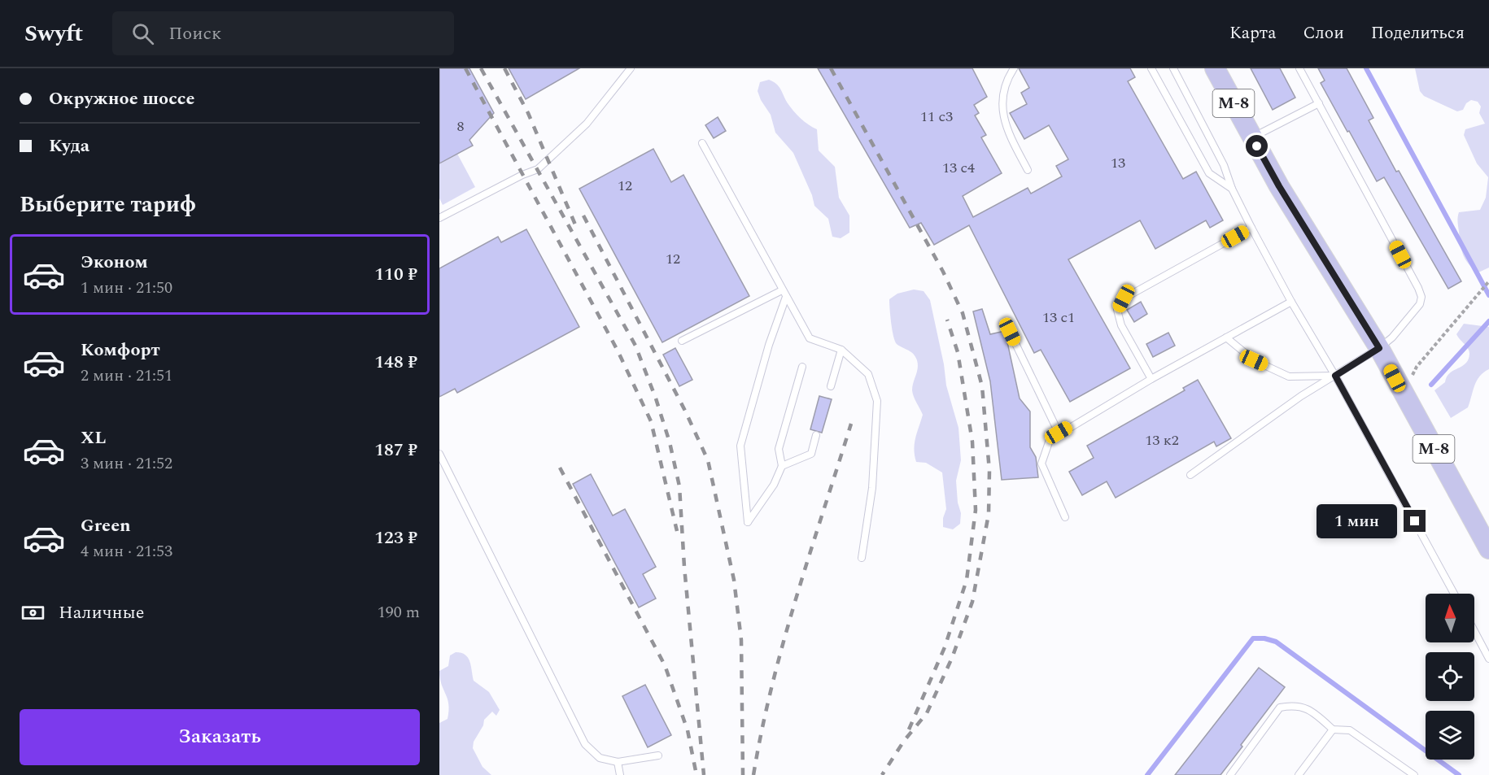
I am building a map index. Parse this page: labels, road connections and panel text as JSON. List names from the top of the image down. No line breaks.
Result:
{"streets":{"main road":["М-8"]},"house_numbers":["11 с3","8","13","13 с4","12","12","13 с1","13 к2"],"north":"top","page":{"header":"Swyft","search":"Поиск","nav":["Карта","Слои","Поделиться"],"banner":["Окружное шоссе","Куда"],"heading":"Выберите тариф","list":[{"name":"Эконом","note":"1 мин · 21:50","value":"110 ₽"},{"name":"Комфорт","note":"2 мин · 21:51","value":"148 ₽"},{"name":"XL","note":"3 мин · 21:52","value":"187 ₽"},{"name":"Green","note":"4 мин · 21:53","value":"123 ₽"}],"bubble":"1 мин","pay":["Наличные","190 m"],"buttons":"Заказать"}}
